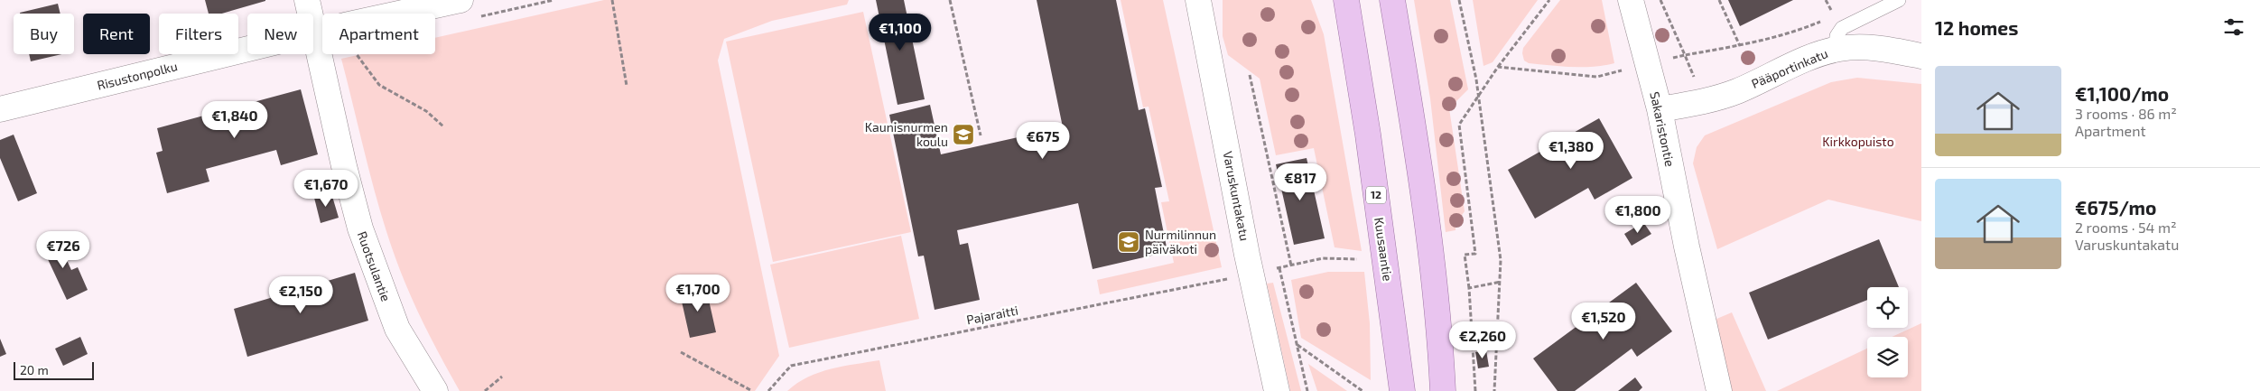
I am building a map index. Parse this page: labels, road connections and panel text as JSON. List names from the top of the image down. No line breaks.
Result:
{"streets":{"main road":["12","Kuusaantie"],"street":["Pääportinkatu","Risustonpolku","Sakaristontie","Varuskuntakatu","Ruotsulantie"],"path":["Pajaraitti"]},"crossings":[["Pääportinkatu","Sakaristontie"],["Risustonpolku","Ruotsulantie"]],"parks":["Kirkkopuisto"],"places":{"school or university":["Kaunisnurmen koulu","Nurmilinnun päiväkoti"]},"scale_bar":"20 m","page":{"heading":"12 homes","price":["€1,100","€1,840","€675","€1,380","€817","€1,670","€1,800","€726","€1,700","€2,150","€1,520","€2,260"],"chip":["Buy","Rent","Filters","New","Apartment"],"list":[{"name":"€1,100/mo","note":"3 rooms · 86 m² · Apartment"},{"name":"€675/mo","note":"2 rooms · 54 m² · Varuskuntakatu"}],"scale":"20 m"}}
